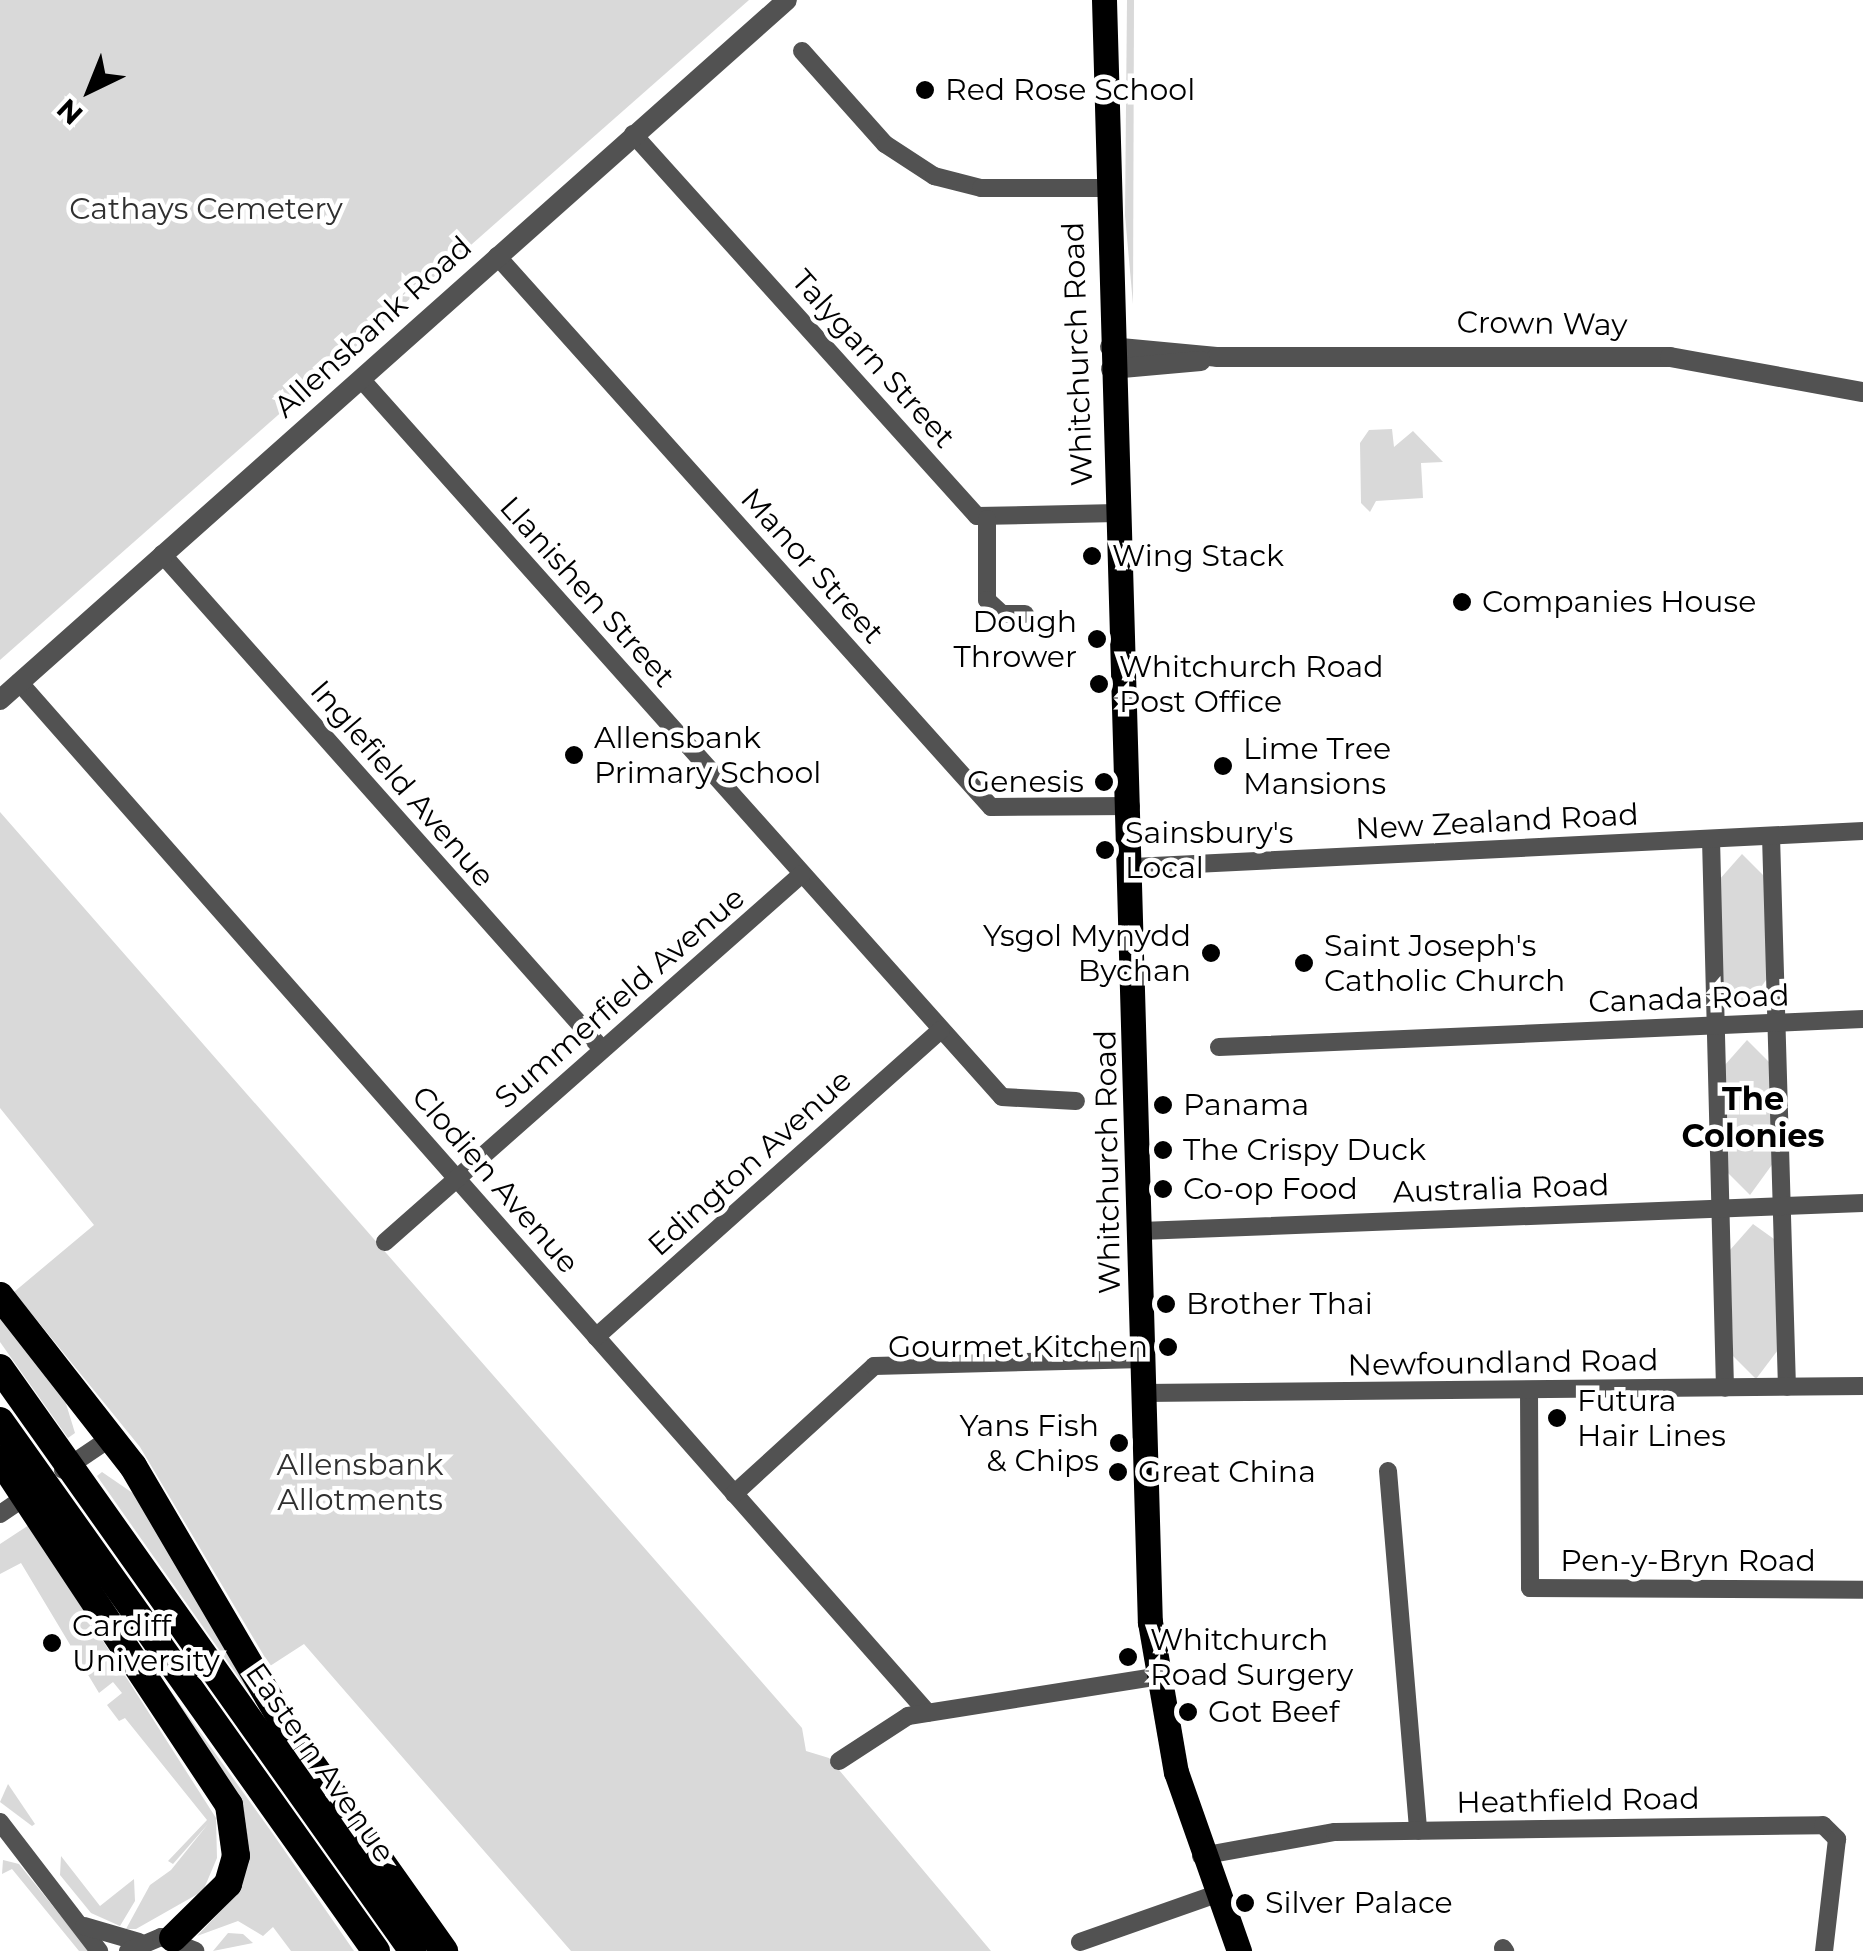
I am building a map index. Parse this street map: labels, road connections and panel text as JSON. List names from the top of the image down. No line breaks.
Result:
{"streets":{"highway":["Eastern Avenue"],"main road":["Whitchurch Road"],"street":["Crown Way","Allensbank Road","Talygarn Street","Manor Street","Llanishen Street","Inglefield Avenue","New Zealand Road","Summerfield Avenue","Canada Road","Edington Avenue","Clodien Avenue","Australia Road","Newfoundland Road","Pen-y-Bryn Road","Heathfield Road"]},"crossings":[["Crown Way","Whitchurch Road"],["Allensbank Road","Talygarn Street"],["Allensbank Road","Manor Street"],["Allensbank Road","Llanishen Street"],["Allensbank Road","Inglefield Avenue"],["Allensbank Road","Clodien Avenue"],["Whitchurch Road","Manor Street"],["Whitchurch Road","New Zealand Road"],["Whitchurch Road","Australia Road"],["Whitchurch Road","Newfoundland Road"],["Whitchurch Road","Heathfield Road"],["Llanishen Street","Summerfield Avenue"],["Llanishen Street","Edington Avenue"],["Inglefield Avenue","Summerfield Avenue"],["Summerfield Avenue","Clodien Avenue"],["Edington Avenue","Clodien Avenue"],["Newfoundland Road","Pen-y-Bryn Road"]],"districts":["The Colonies"],"parks":["Cathays Cemetery","Allensbank Allotments"],"places":["Red Rose School","Wing Stack","Companies House","Dough Thrower","Whitchurch Road Post Office","Allensbank Primary School","Lime Tree Mansions","Genesis","Sainsbury's Local","Ysgol Mynydd Bychan","Saint Joseph's Catholic Church","Panama","The Crispy Duck","Co-op Food","Brother Thai","Gourmet Kitchen","Futura Hair Lines","Yans Fish & Chips","Great China","Cardiff University","Whitchurch Road Surgery","Got Beef","Silver Palace"],"north":"bottom left"}
